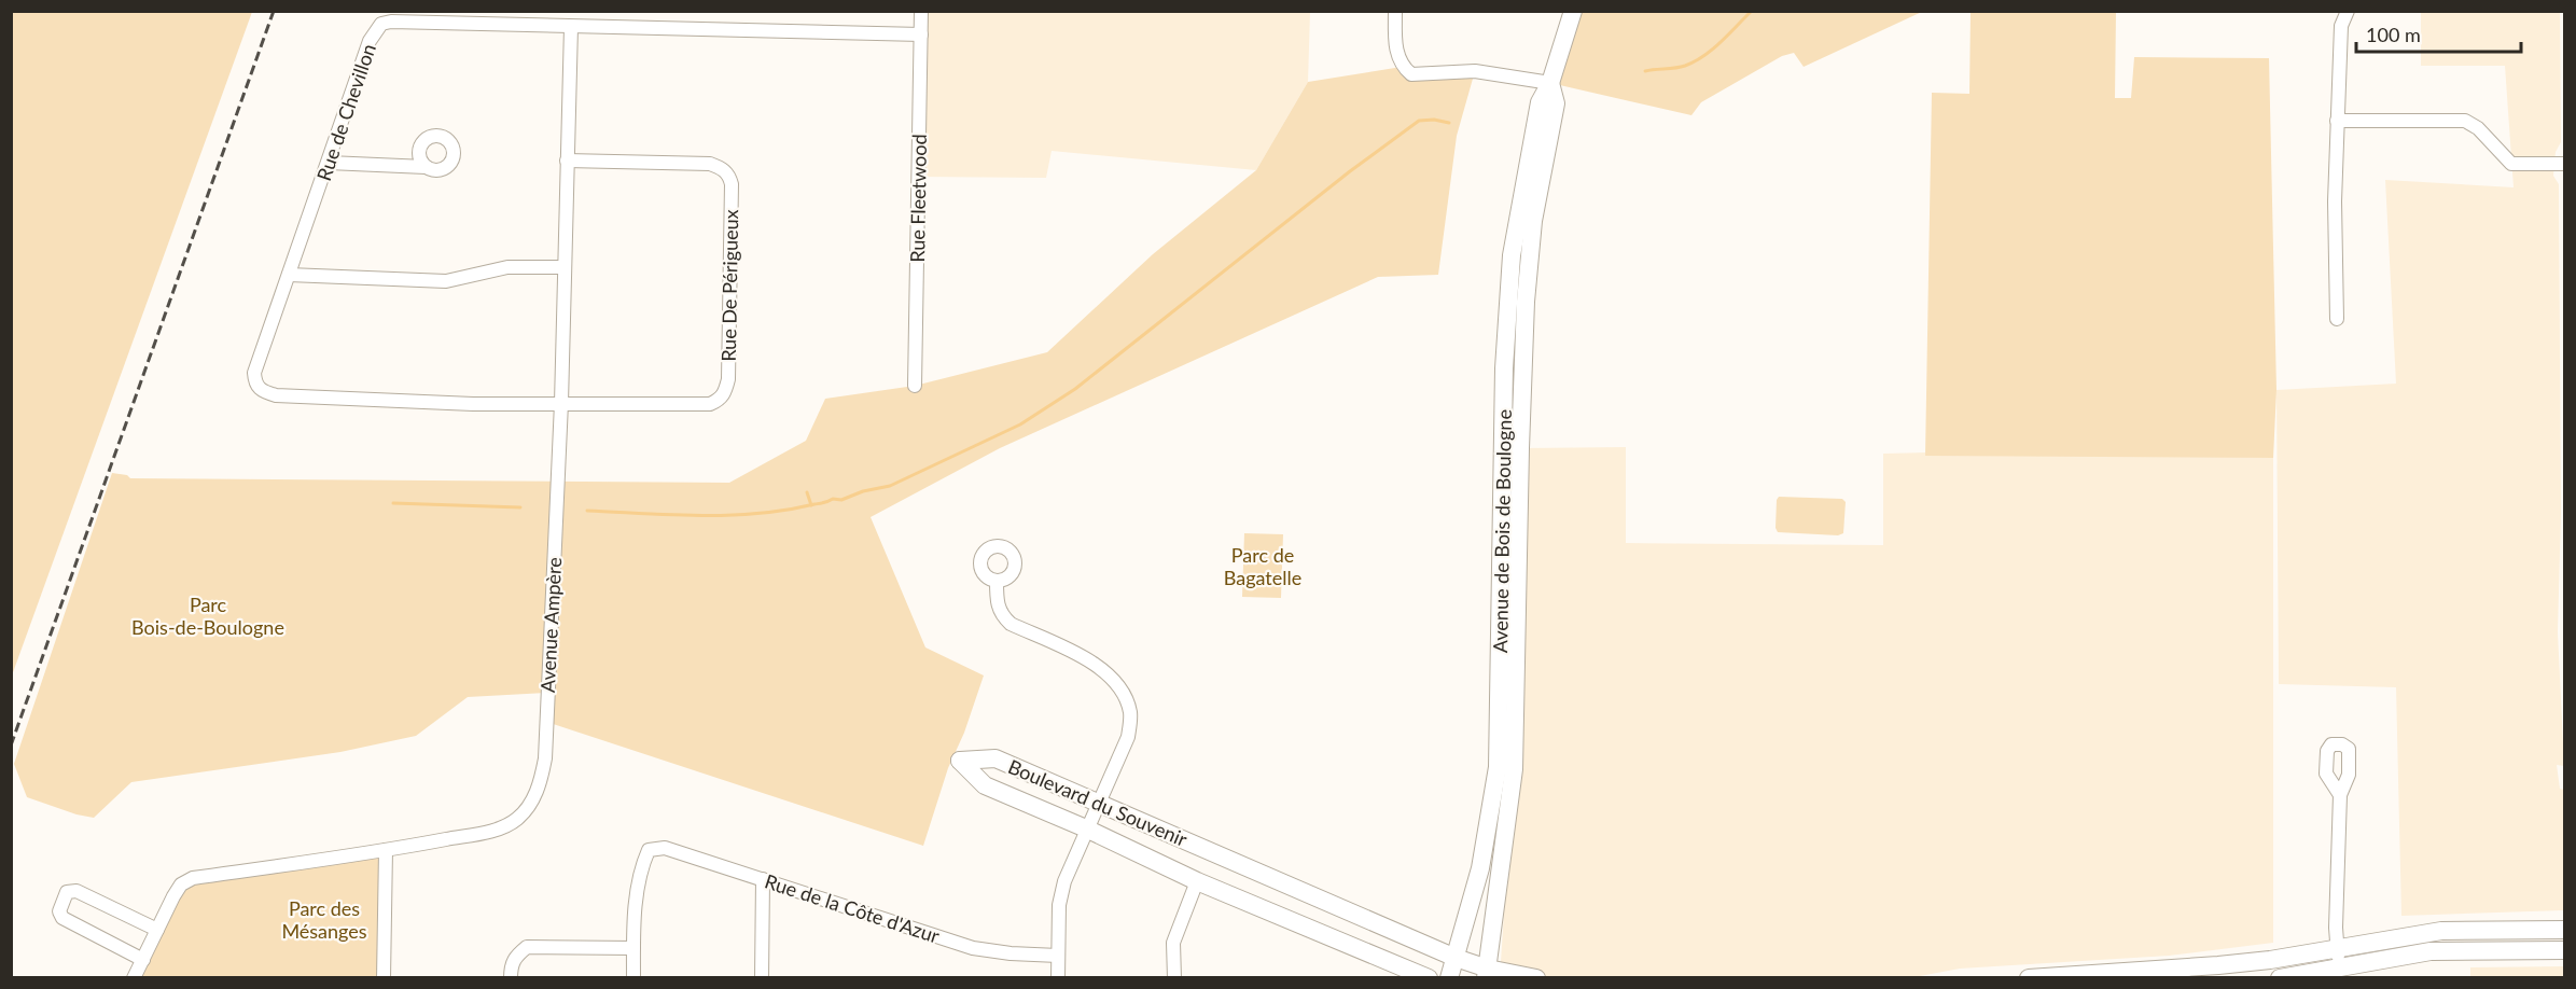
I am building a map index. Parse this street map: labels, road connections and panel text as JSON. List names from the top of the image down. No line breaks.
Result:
{"streets":{"street":["Rue de Chevillon","Rue Fleetwood","Rue De Périgueux","Avenue de Bois de Boulogne","Avenue Ampère","Boulevard du Souvenir","Rue de la Côte d'Azur"]},"crossings":[["Rue de Chevillon","Rue Fleetwood"],["Rue de Chevillon","Rue De Périgueux"],["Rue de Chevillon","Avenue Ampère"],["Rue De Périgueux","Avenue Ampère"],["Avenue de Bois de Boulogne","Boulevard du Souvenir"]],"parks":["Parc de Bagatelle","Parc Bois-de-Boulogne","Parc des Mésanges"],"scale_bar":"100 m"}
